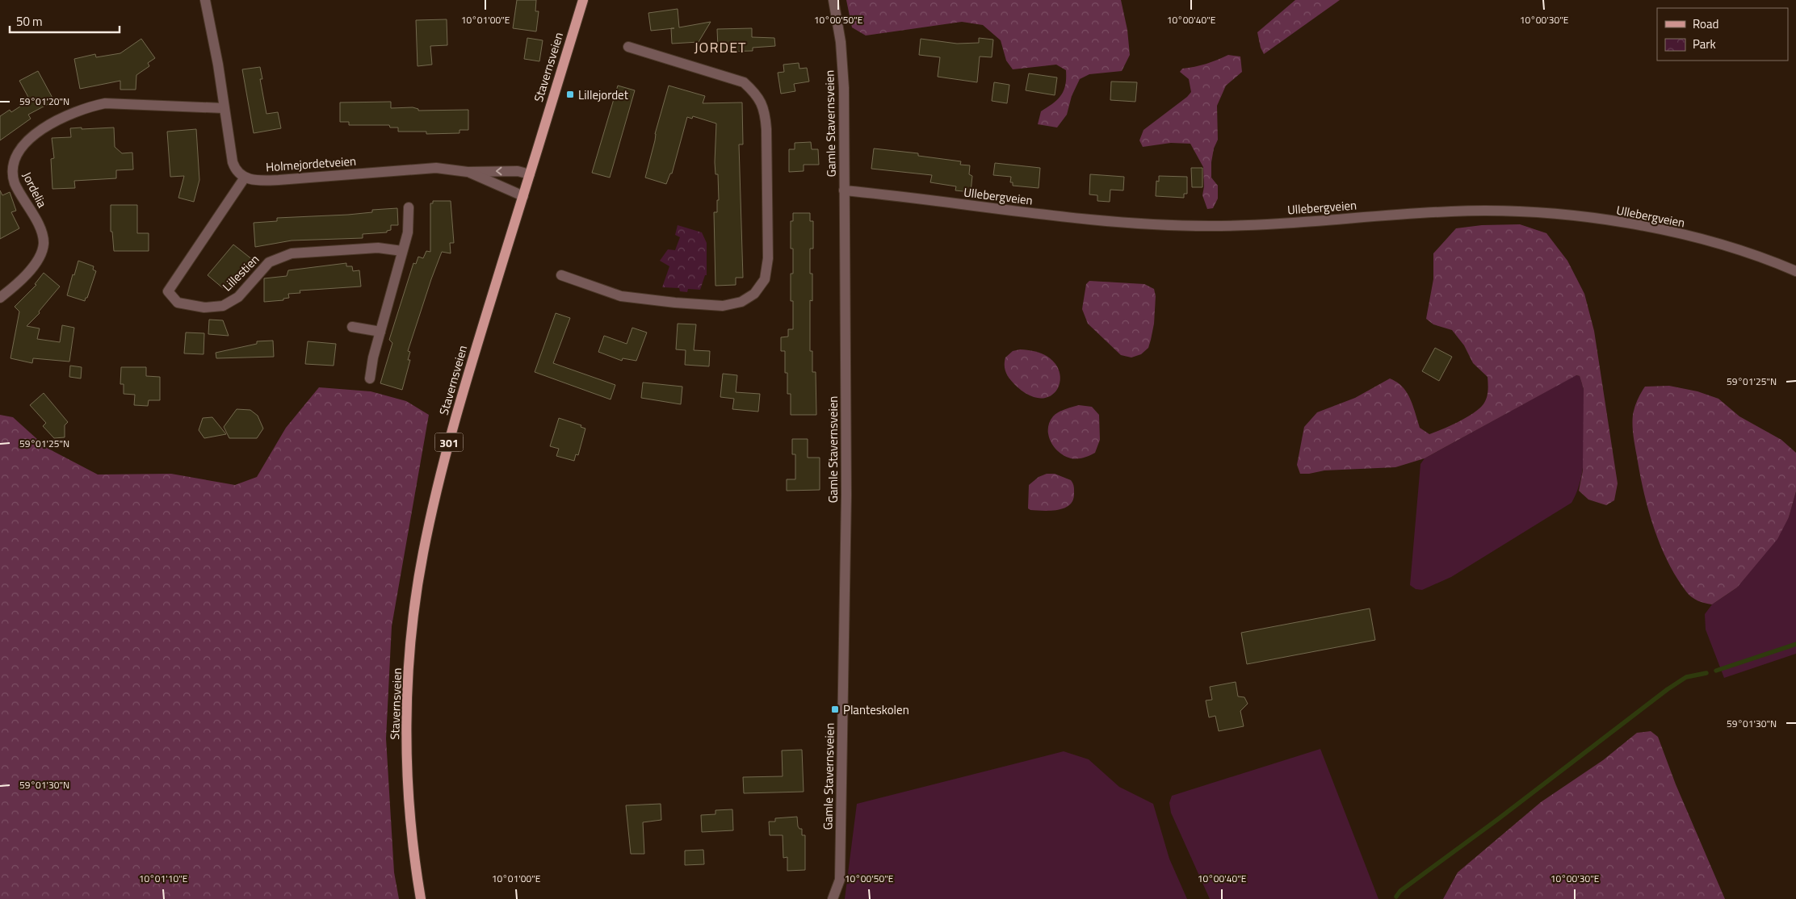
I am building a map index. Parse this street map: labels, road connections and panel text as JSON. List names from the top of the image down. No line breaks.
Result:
{"streets":{"main road":["Stavernsveien","301"],"street":["Gamle Stavernsveien","Holmejordetveien","Jordelia","Ullebergveien","Lillestien"]},"crossings":[["Stavernsveien","Holmejordetveien"],["Gamle Stavernsveien","Ullebergveien"],["Holmejordetveien","Lillestien"]],"districts":["JORDET"],"places":{"transit":["Lillejordet","Planteskolen"]},"legend":["Road","Park"],"scale_bar":"50 m","coordinates":["10°01'00\"E","10°00'50\"E","10°00'40\"E","10°00'30\"E","59°01'20\"N","59°01'25\"N","59°01'30\"N","10°01'10\"E"]}
